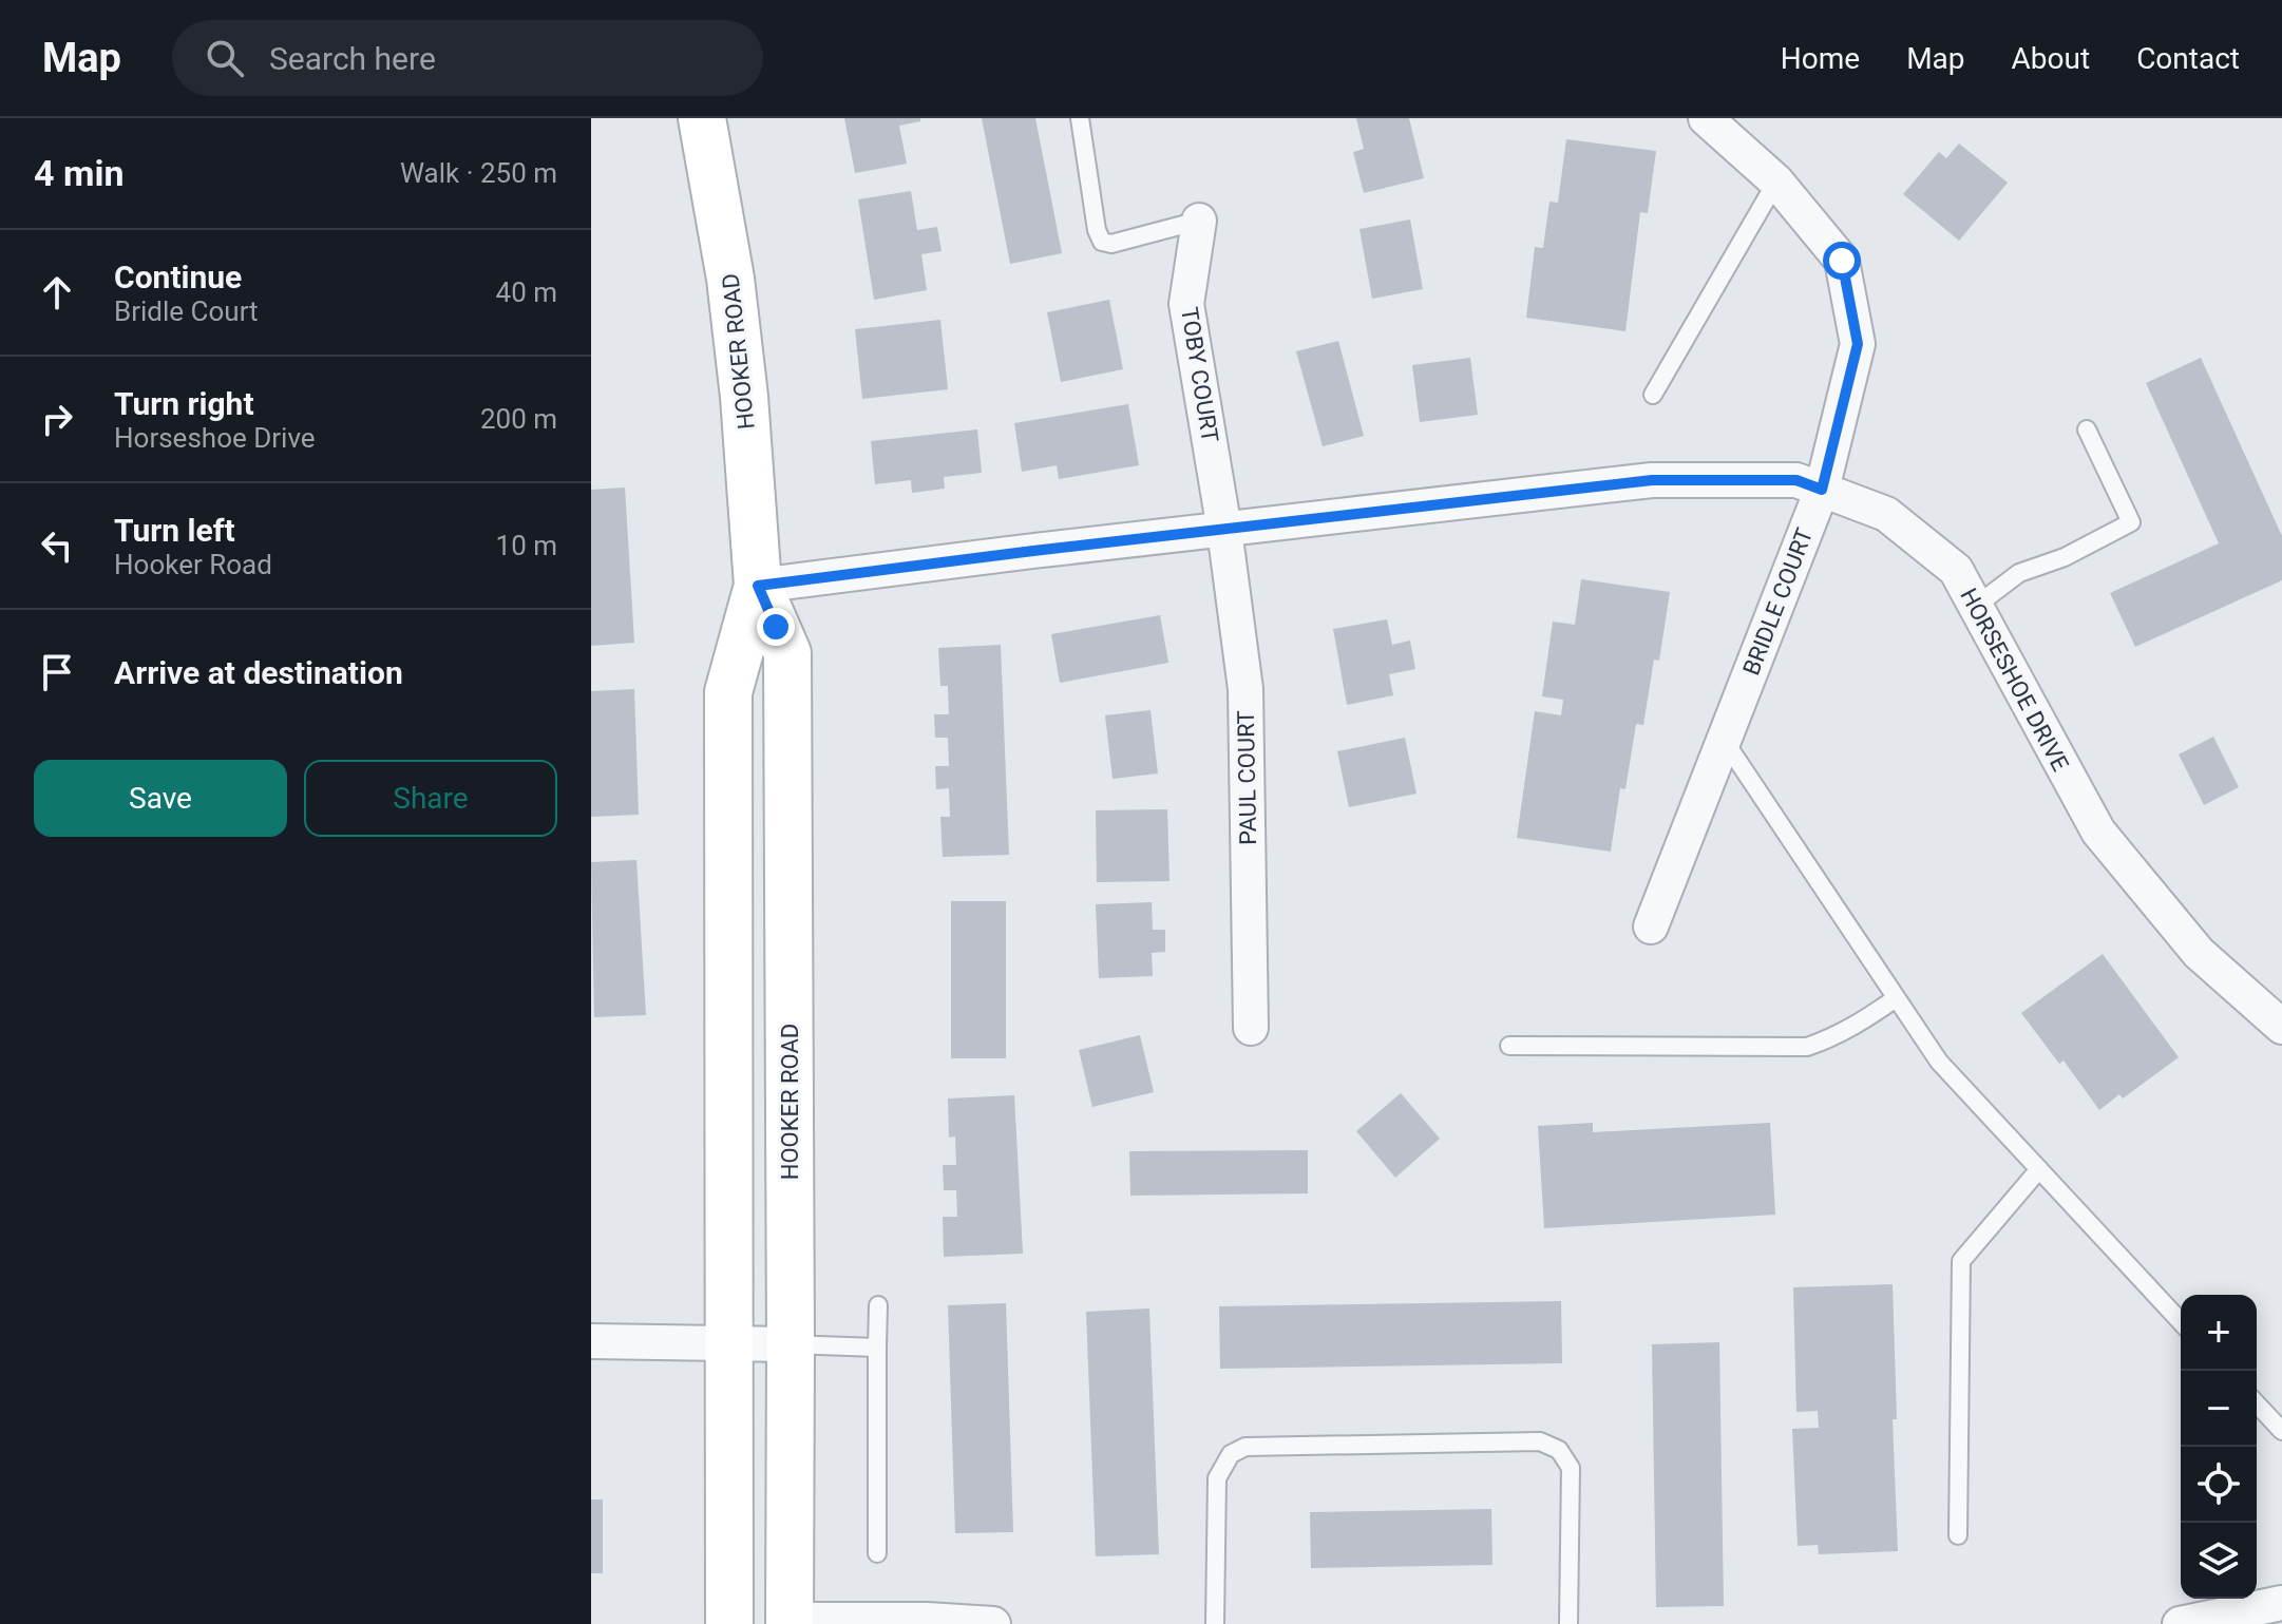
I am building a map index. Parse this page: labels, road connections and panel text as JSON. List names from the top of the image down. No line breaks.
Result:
{"streets":{"main road":["HOOKER ROAD"],"street":["TOBY COURT","BRIDLE COURT","HORSESHOE DRIVE","PAUL COURT"]},"crossings":[["HOOKER ROAD","HORSESHOE DRIVE"],["TOBY COURT","HORSESHOE DRIVE"],["TOBY COURT","PAUL COURT"],["BRIDLE COURT","HORSESHOE DRIVE"],["HORSESHOE DRIVE","PAUL COURT"]],"page":{"header":"Map","search":"Search here","nav":["Home","Map","About","Contact"],"heading":["4 min","Walk · 250 m"],"list":[["Continue","Bridle Court","40 m"],["Turn right","Horseshoe Drive","200 m"],["Turn left","Hooker Road","10 m"],"Arrive at destination"],"buttons":["Save","Share"],"map_buttons":["+","−"]}}
